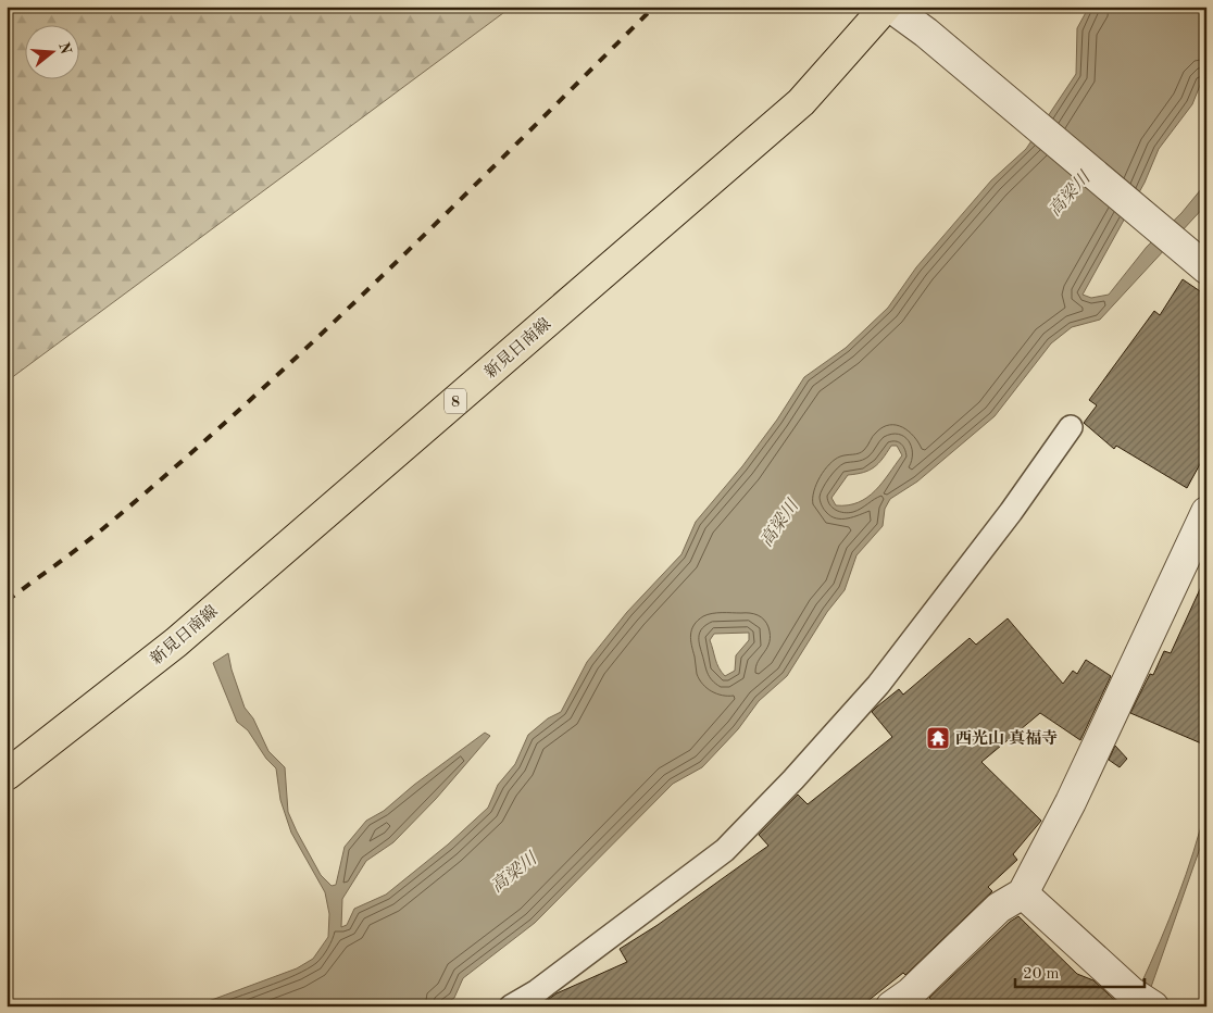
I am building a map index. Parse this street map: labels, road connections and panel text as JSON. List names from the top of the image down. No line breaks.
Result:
{"streets":{"main road":["新見日南線","8"]},"water":["高梁川"],"places":{"temple":["西光山 真福寺"]},"scale_bar":"20 m","north":"right"}
